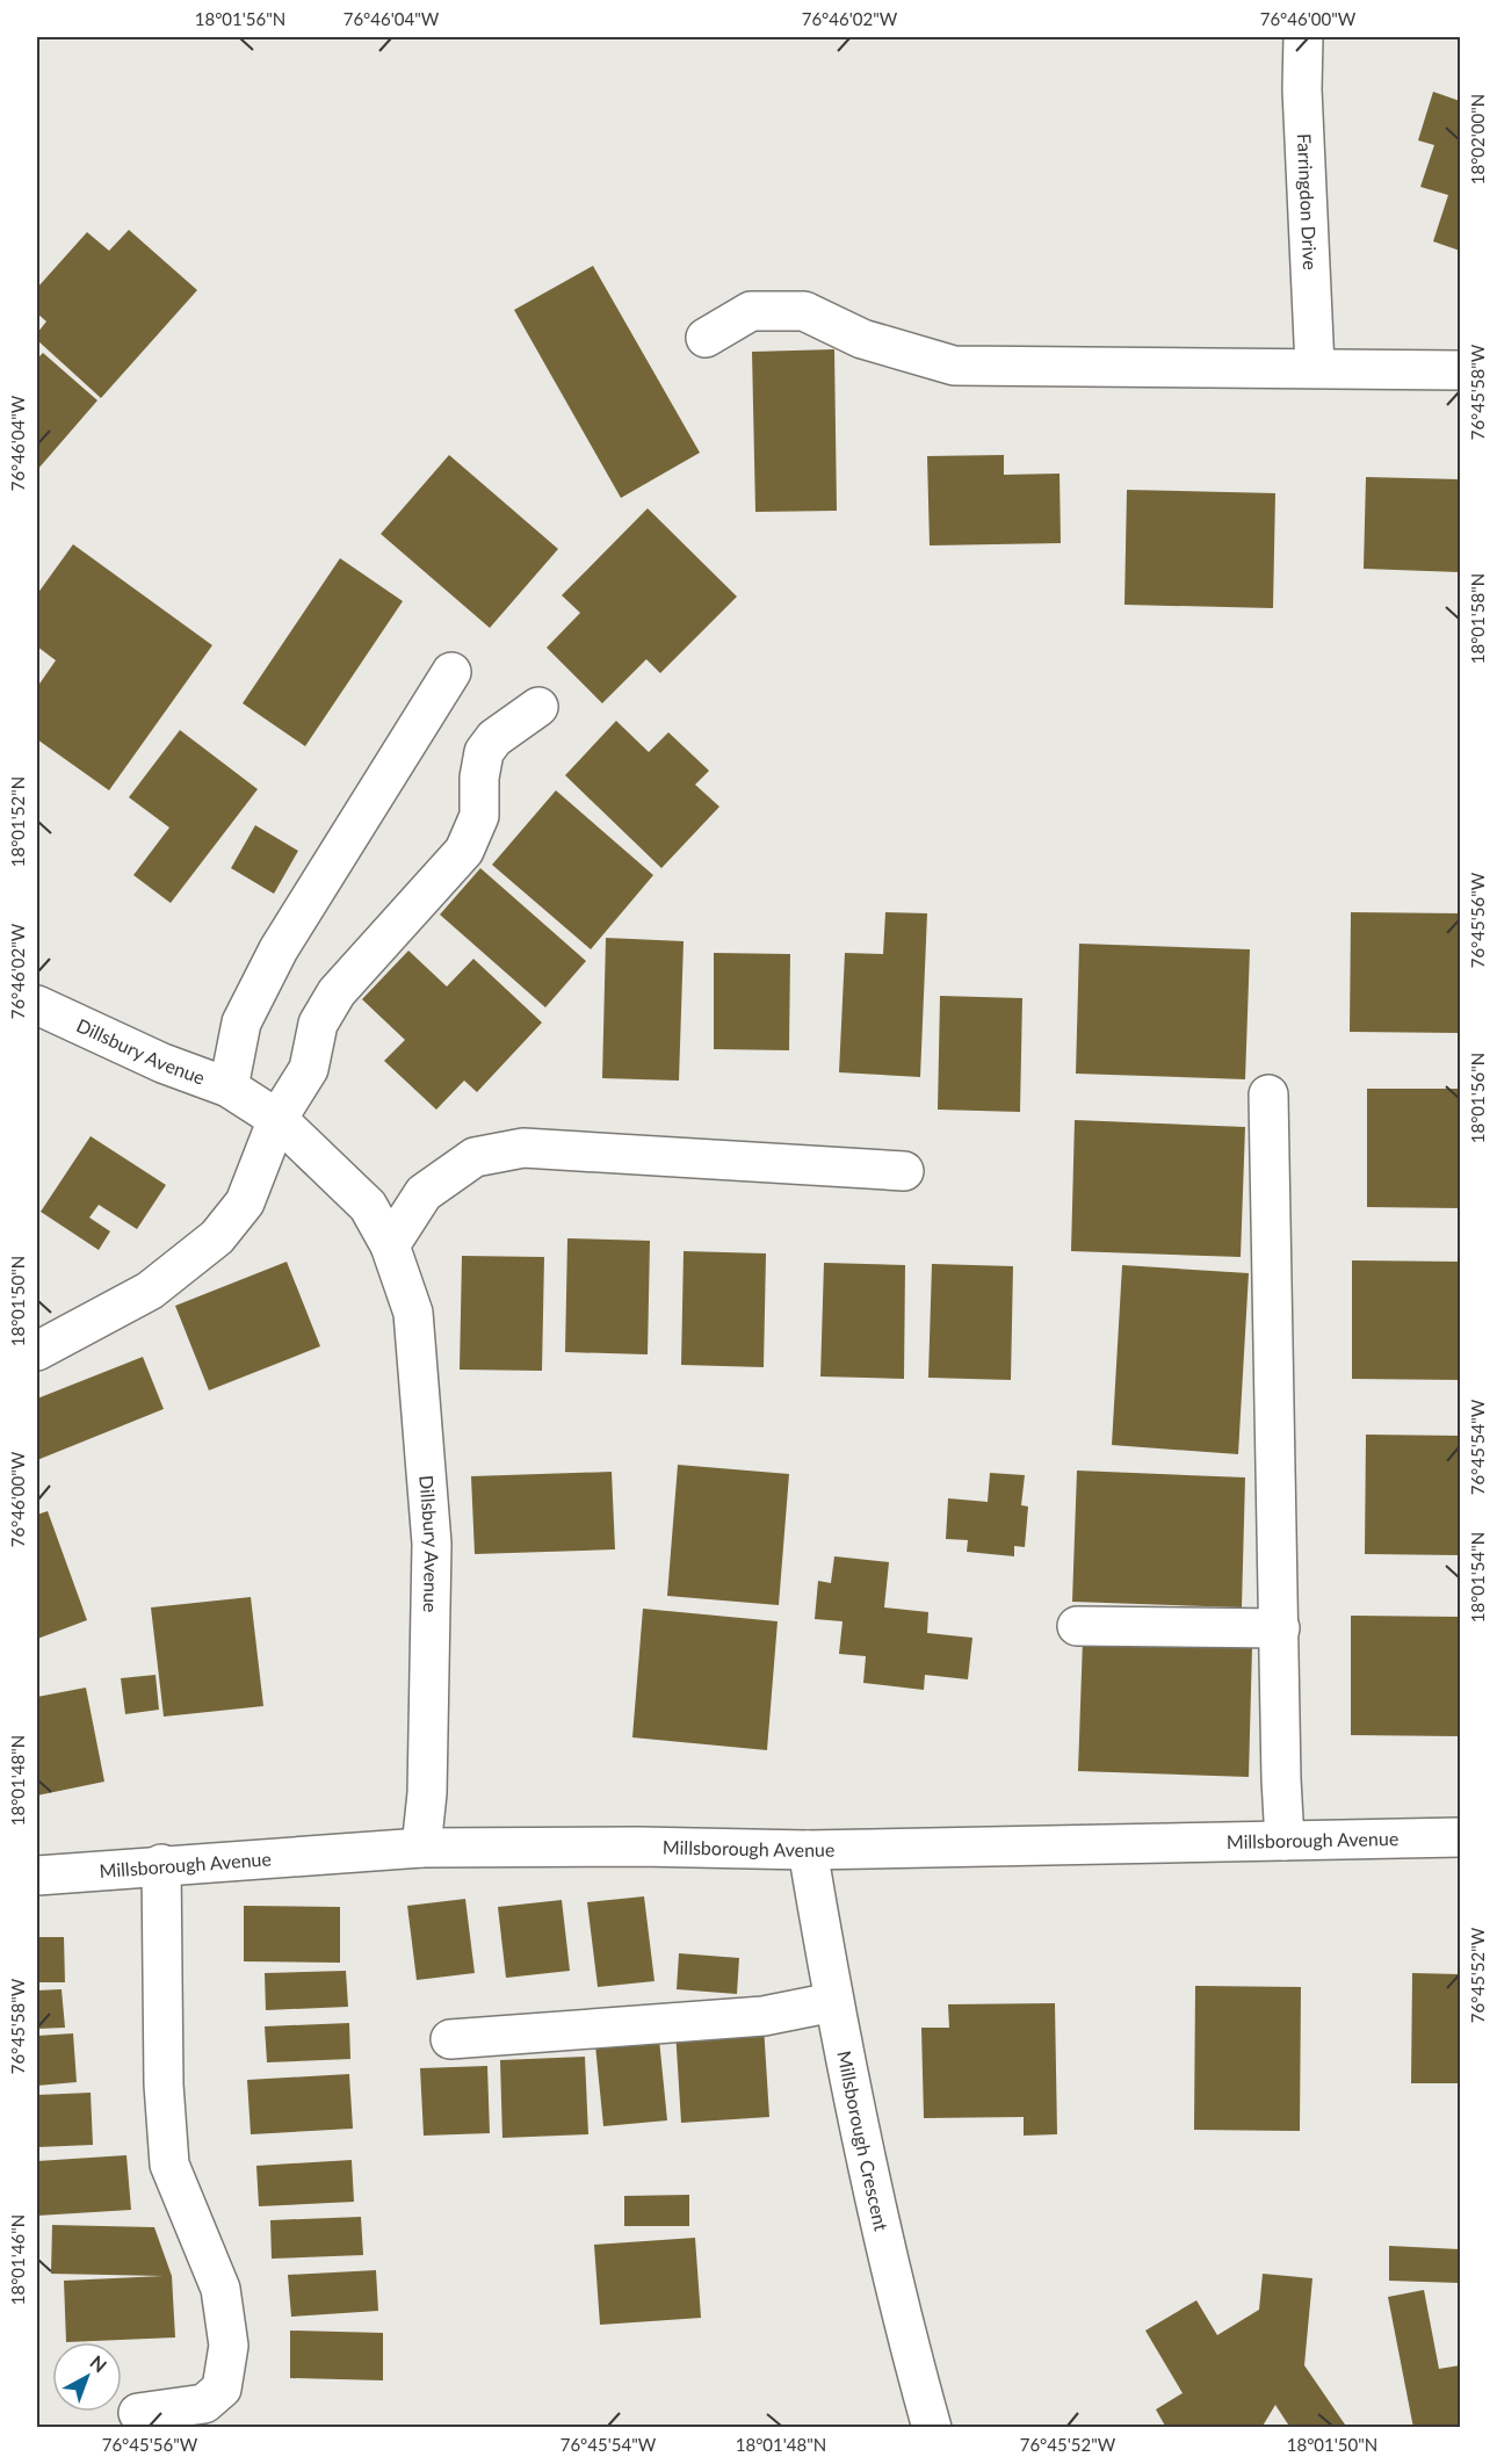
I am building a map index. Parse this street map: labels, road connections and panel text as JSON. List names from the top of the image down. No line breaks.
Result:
{"streets":{"street":["Farringdon Drive","Dillsbury Avenue","Millsborough Avenue","Millsborough Crescent"]},"crossings":[["Dillsbury Avenue","Millsborough Avenue"],["Millsborough Avenue","Millsborough Crescent"]],"north":"top right","coordinates":["18°01'56\"N","76°46'04\"W","76°46'02\"W","76°46'00\"W","18°02'00\"N","76°45'58\"W","18°01'58\"N","18°01'52\"N","76°45'56\"W","18°01'50\"N","76°45'54\"W","18°01'54\"N","18°01'48\"N","76°45'52\"W","18°01'46\"N"]}
